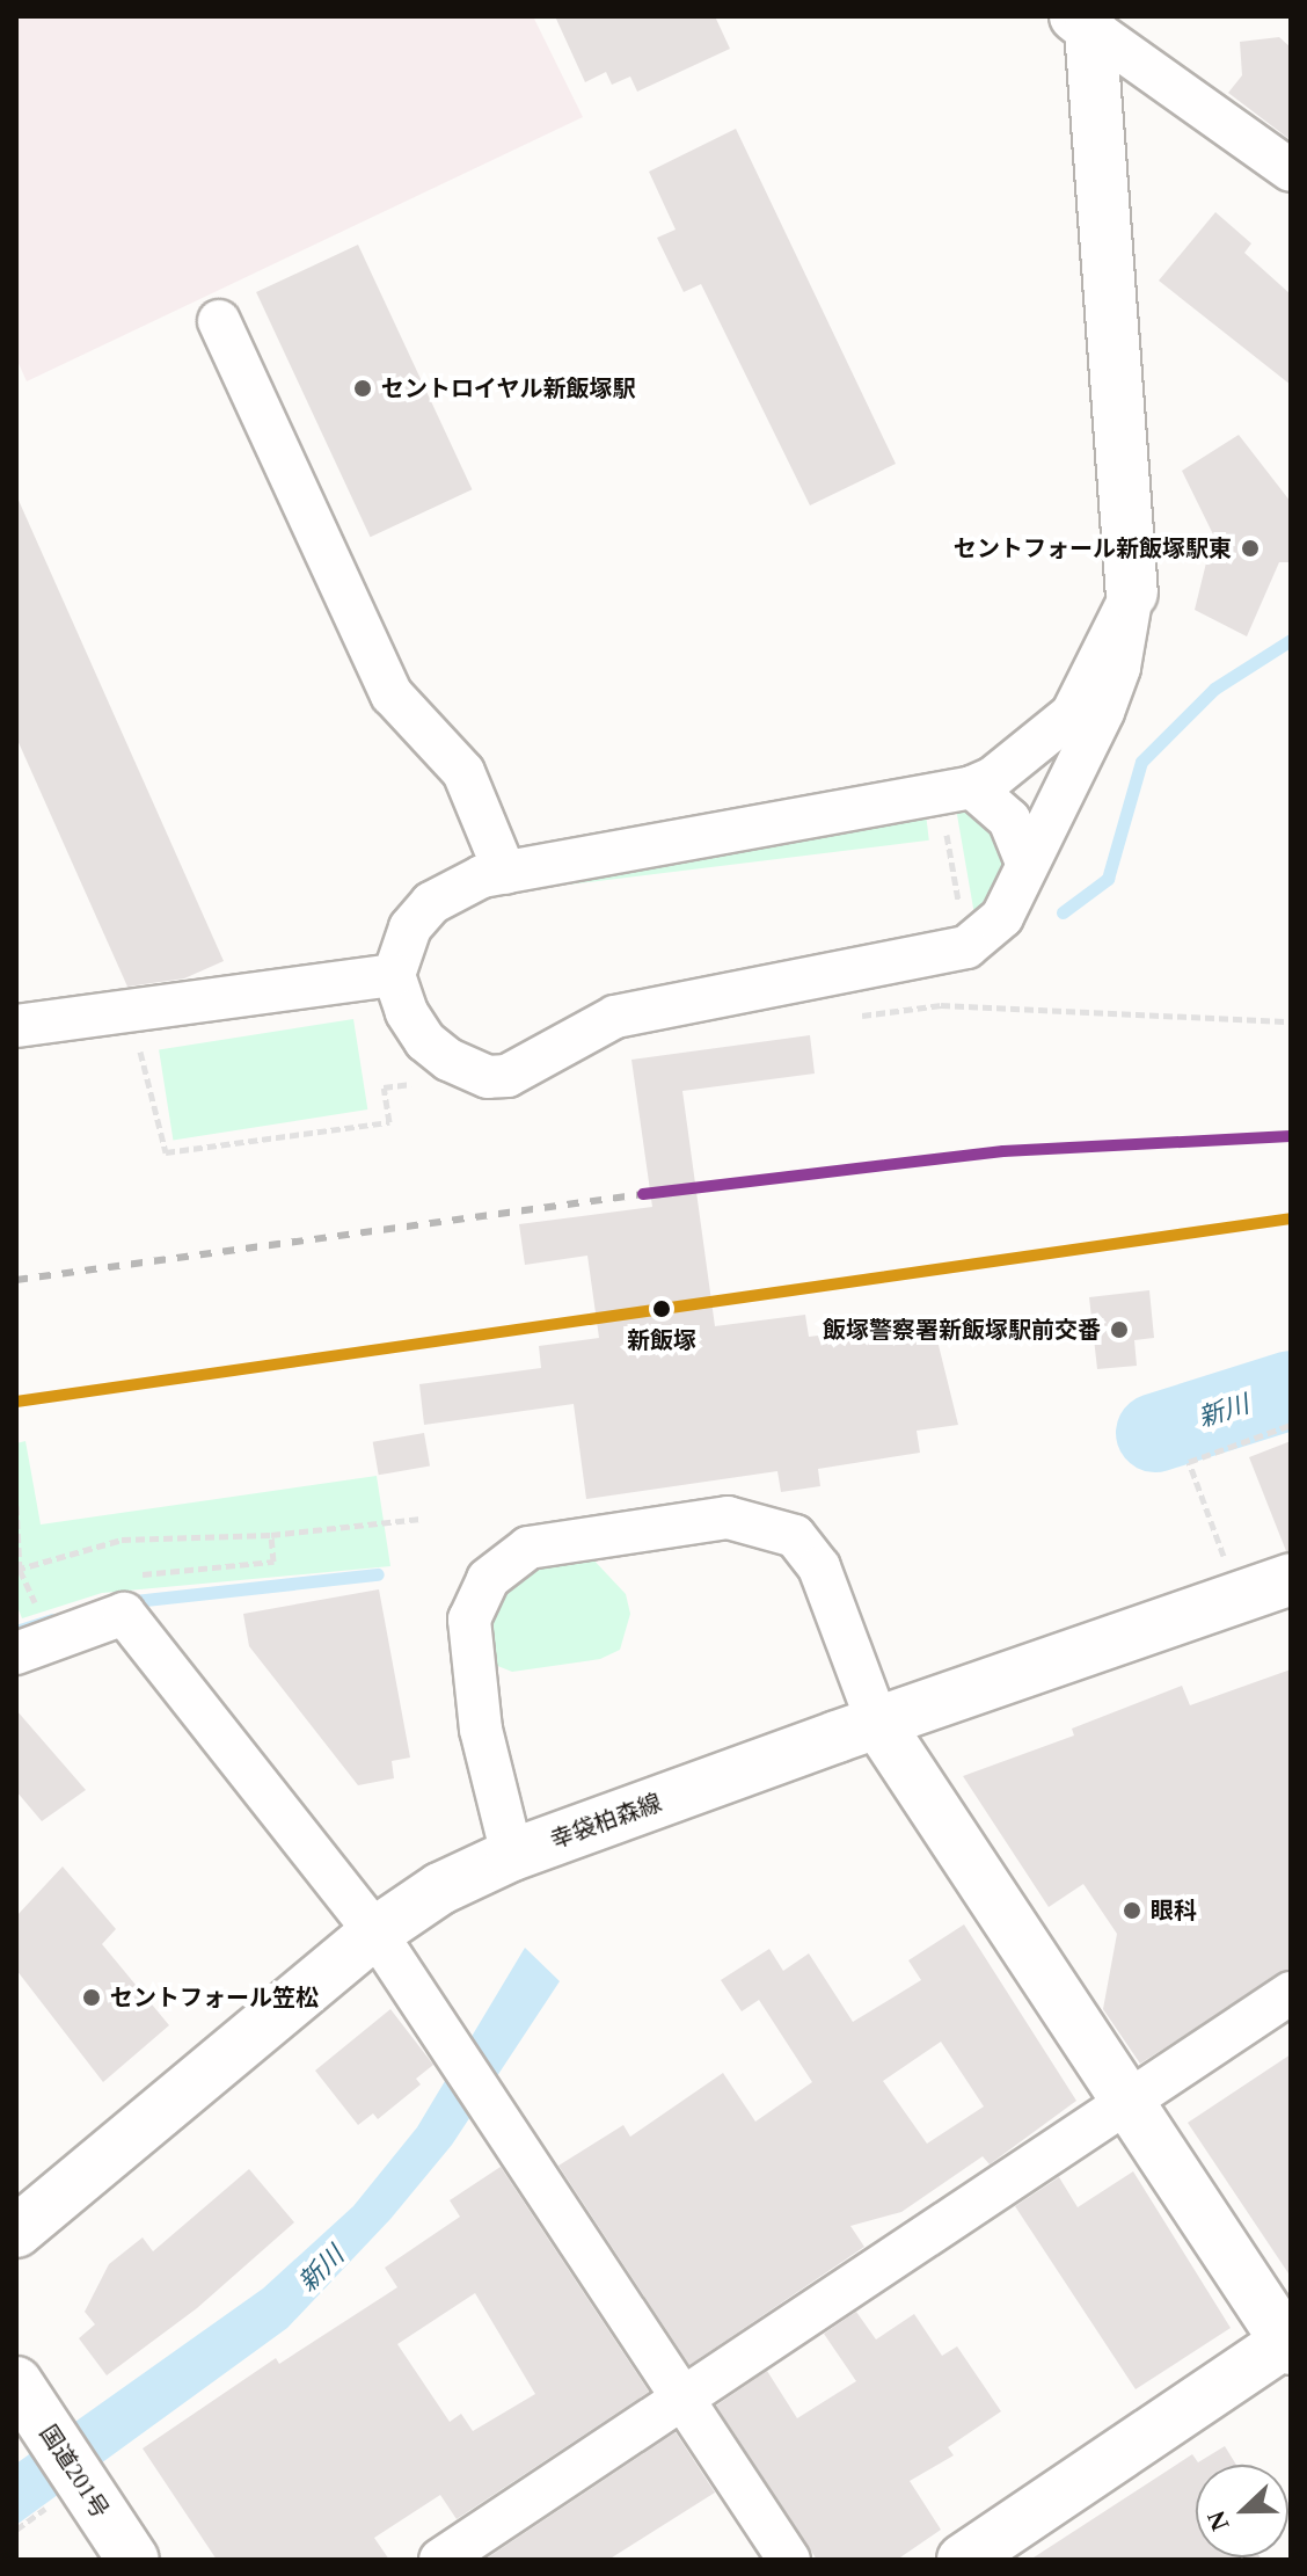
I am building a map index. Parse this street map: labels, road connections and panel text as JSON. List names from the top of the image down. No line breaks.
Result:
{"streets":{"main road":["幸袋柏森線","国道201号"]},"water":["新川"],"places":["セントロイヤル新飯塚駅","セントフォール新飯塚駅東","新飯塚","飯塚警察署新飯塚駅前交番","眼科","セントフォール笠松"],"north":"left"}
